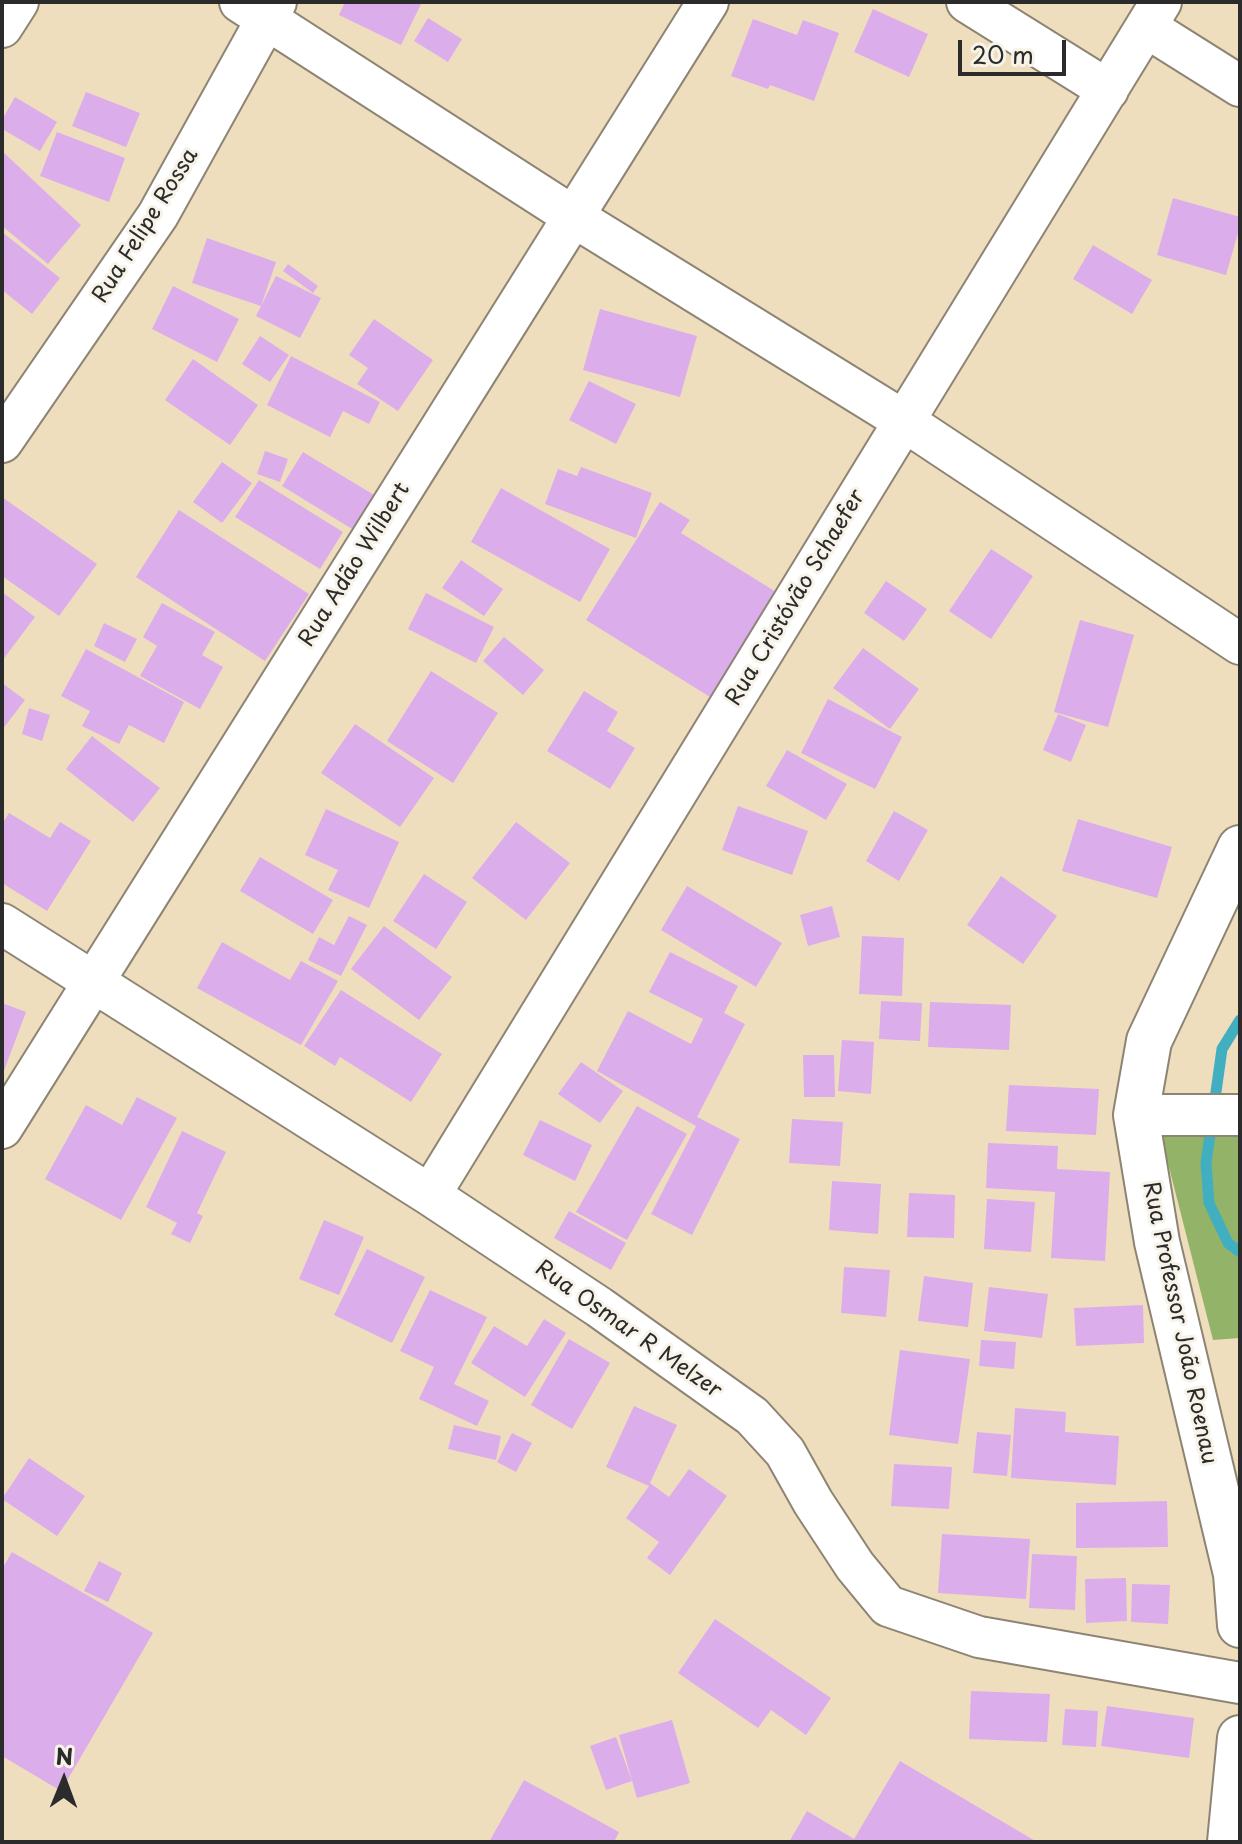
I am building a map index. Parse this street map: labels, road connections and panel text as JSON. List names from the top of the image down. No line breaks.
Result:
{"streets":{"street":["Rua Felipe Rossa","Rua Adão Wilbert","Rua Cristóvão Schaefer","Rua Professor João Roenau","Rua Osmar R Melzer"]},"crossings":[["Rua Adão Wilbert","Rua Osmar R Melzer"],["Rua Cristóvão Schaefer","Rua Osmar R Melzer"]],"scale_bar":"20 m","north":"top"}
